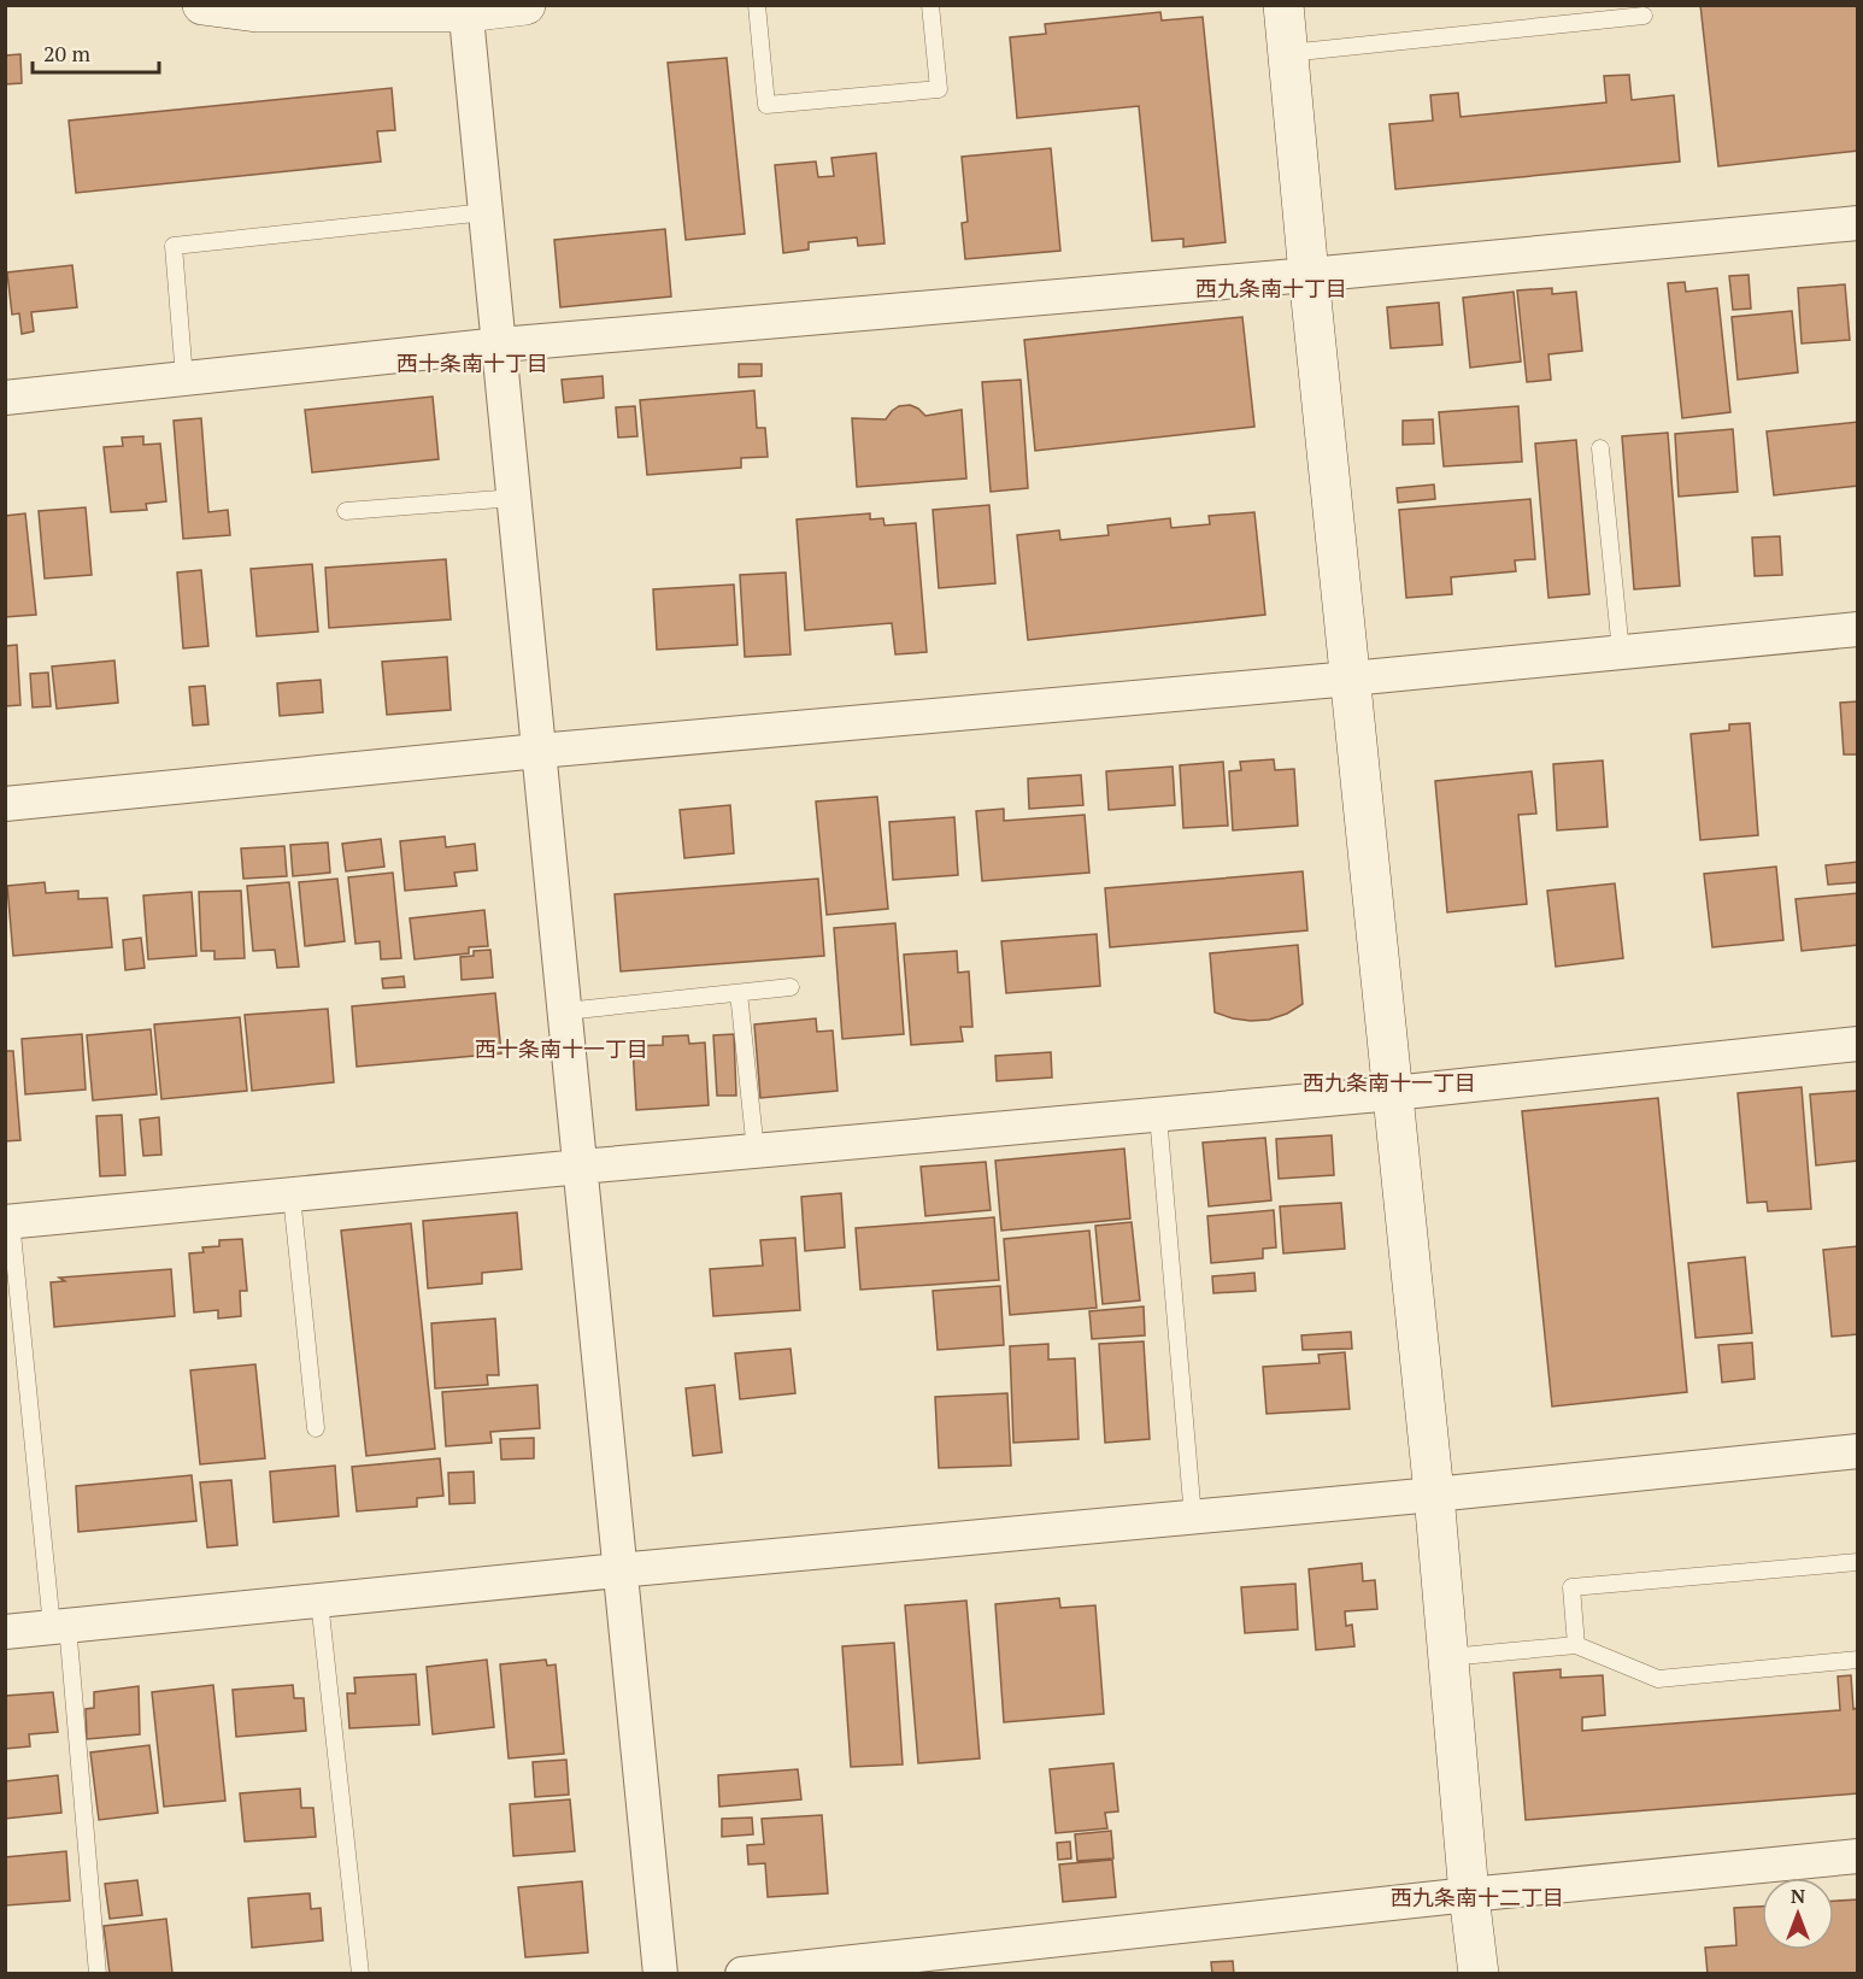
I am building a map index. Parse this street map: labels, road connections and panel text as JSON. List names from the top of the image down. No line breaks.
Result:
{"districts":["西九条南十丁目","西十条南十丁目","西十条南十一丁目","西九条南十一丁目","西九条南十二丁目"],"scale_bar":"20 m","north":"top"}
